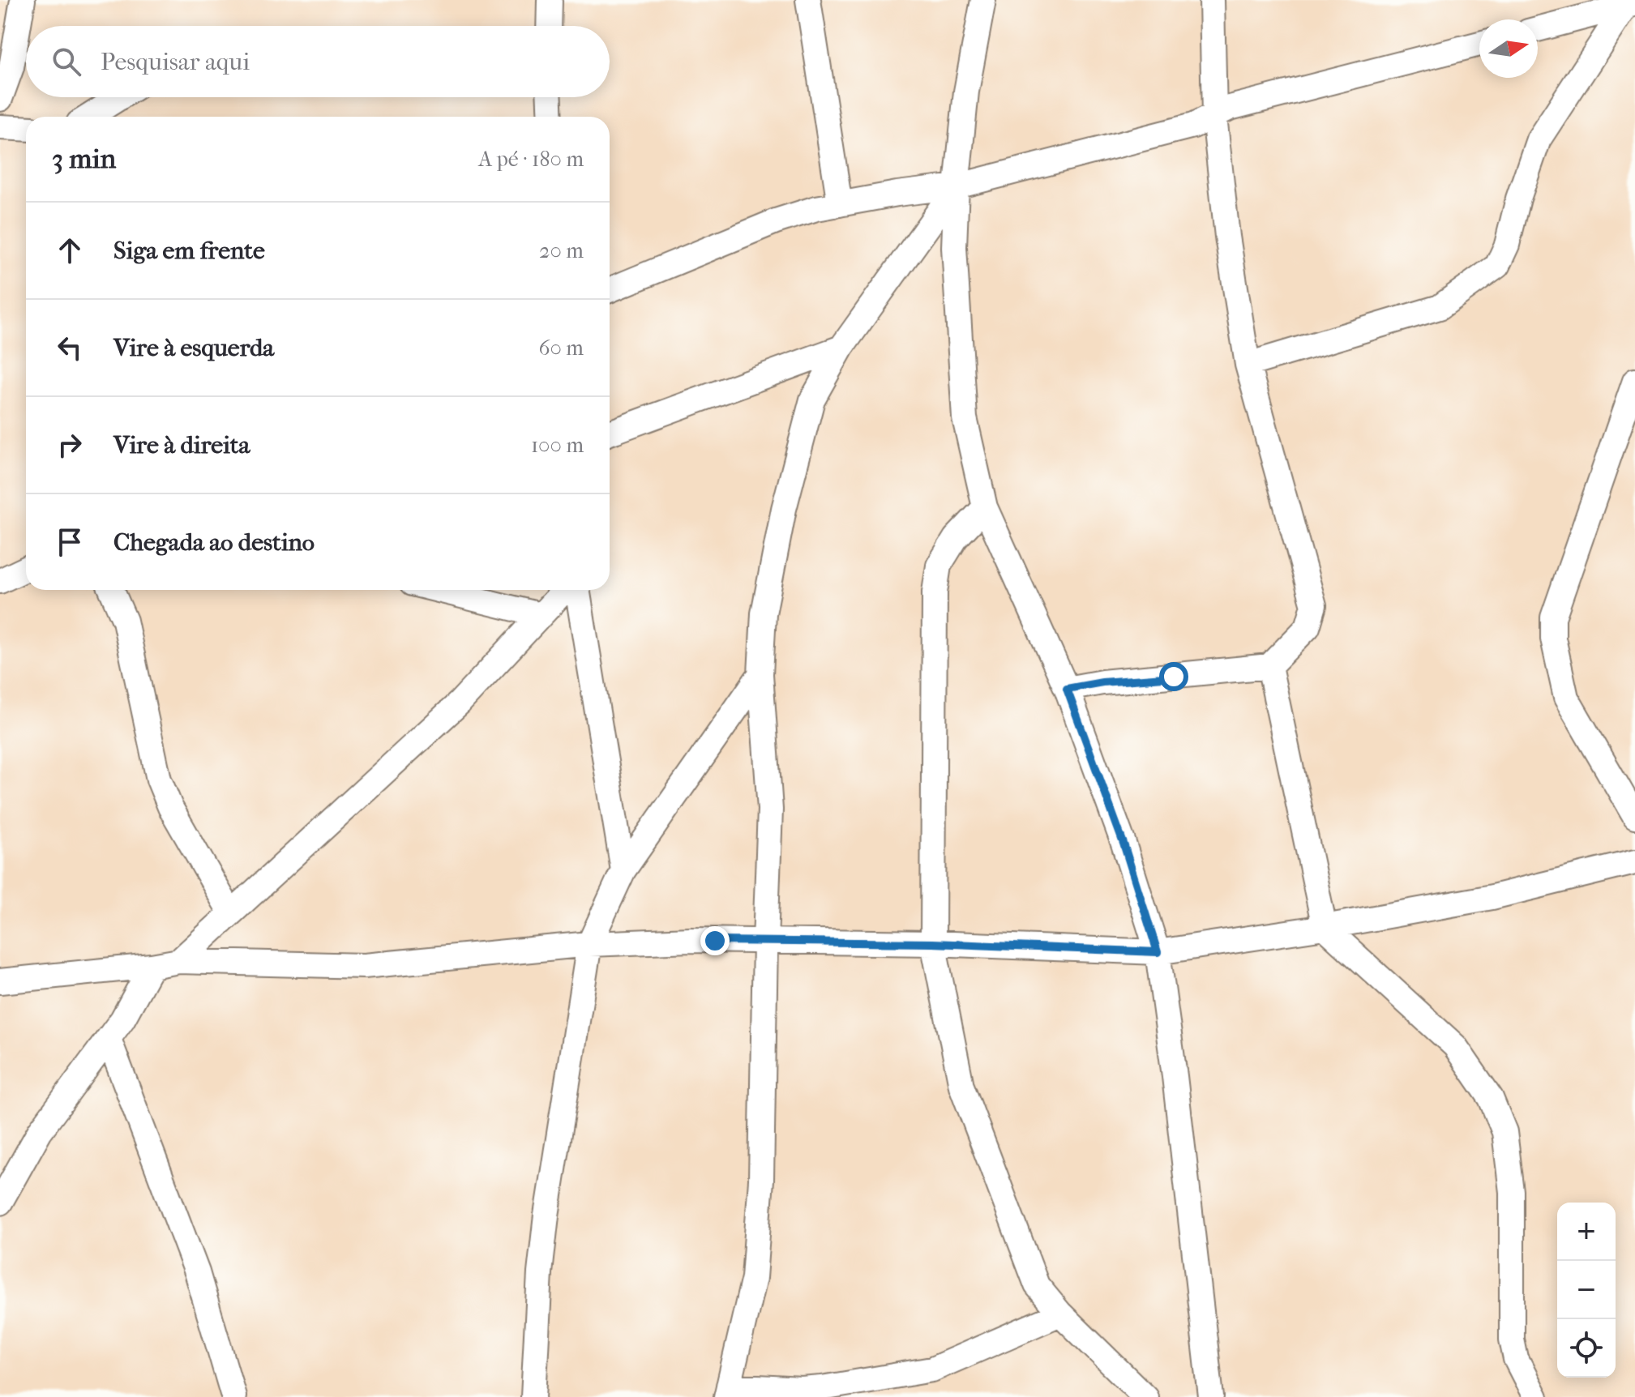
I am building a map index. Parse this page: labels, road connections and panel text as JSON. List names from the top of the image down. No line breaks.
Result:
{"north":"right","page":{"search":"Pesquisar aqui","heading":["3 min","A pé · 180 m"],"list":[["Siga em frente","20 m"],["Vire à esquerda","60 m"],["Vire à direita","100 m"],"Chegada ao destino"],"map_buttons":["+","−"]}}
